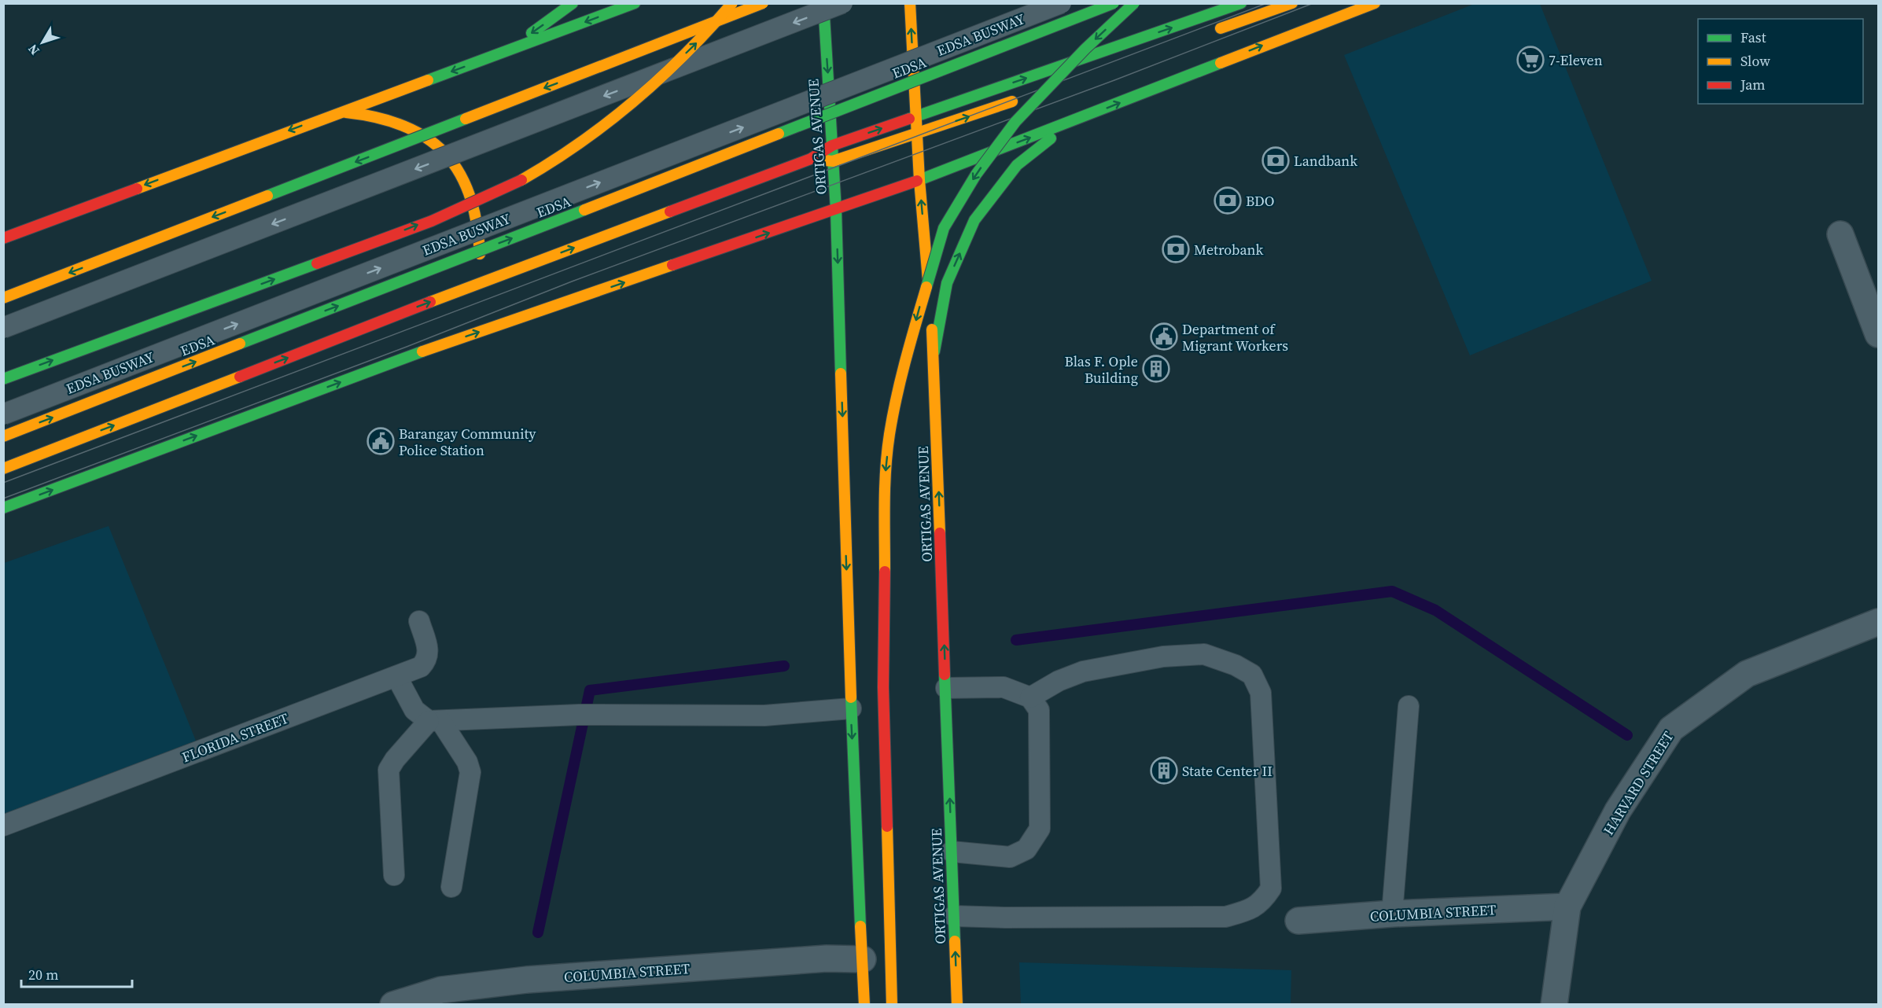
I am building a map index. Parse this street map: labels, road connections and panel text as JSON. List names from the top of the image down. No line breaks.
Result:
{"streets":{"main road":["EDSA","ORTIGAS AVENUE"],"street":["HARVARD STREET","COLUMBIA STREET"],"lane":["EDSA BUSWAY","FLORIDA STREET"]},"crossings":[["ORTIGAS AVENUE","COLUMBIA STREET"],["HARVARD STREET","COLUMBIA STREET"]],"places":{"supermarket":["7-Eleven"],"bank":["Landbank","BDO","Metrobank"],"public building":["Department of Migrant Workers","Barangay Community Police Station"],"building":["Blas F. Ople Building","State Center II"]},"legend":["Fast","Slow","Jam"],"scale_bar":"20 m","north":"bottom left"}
